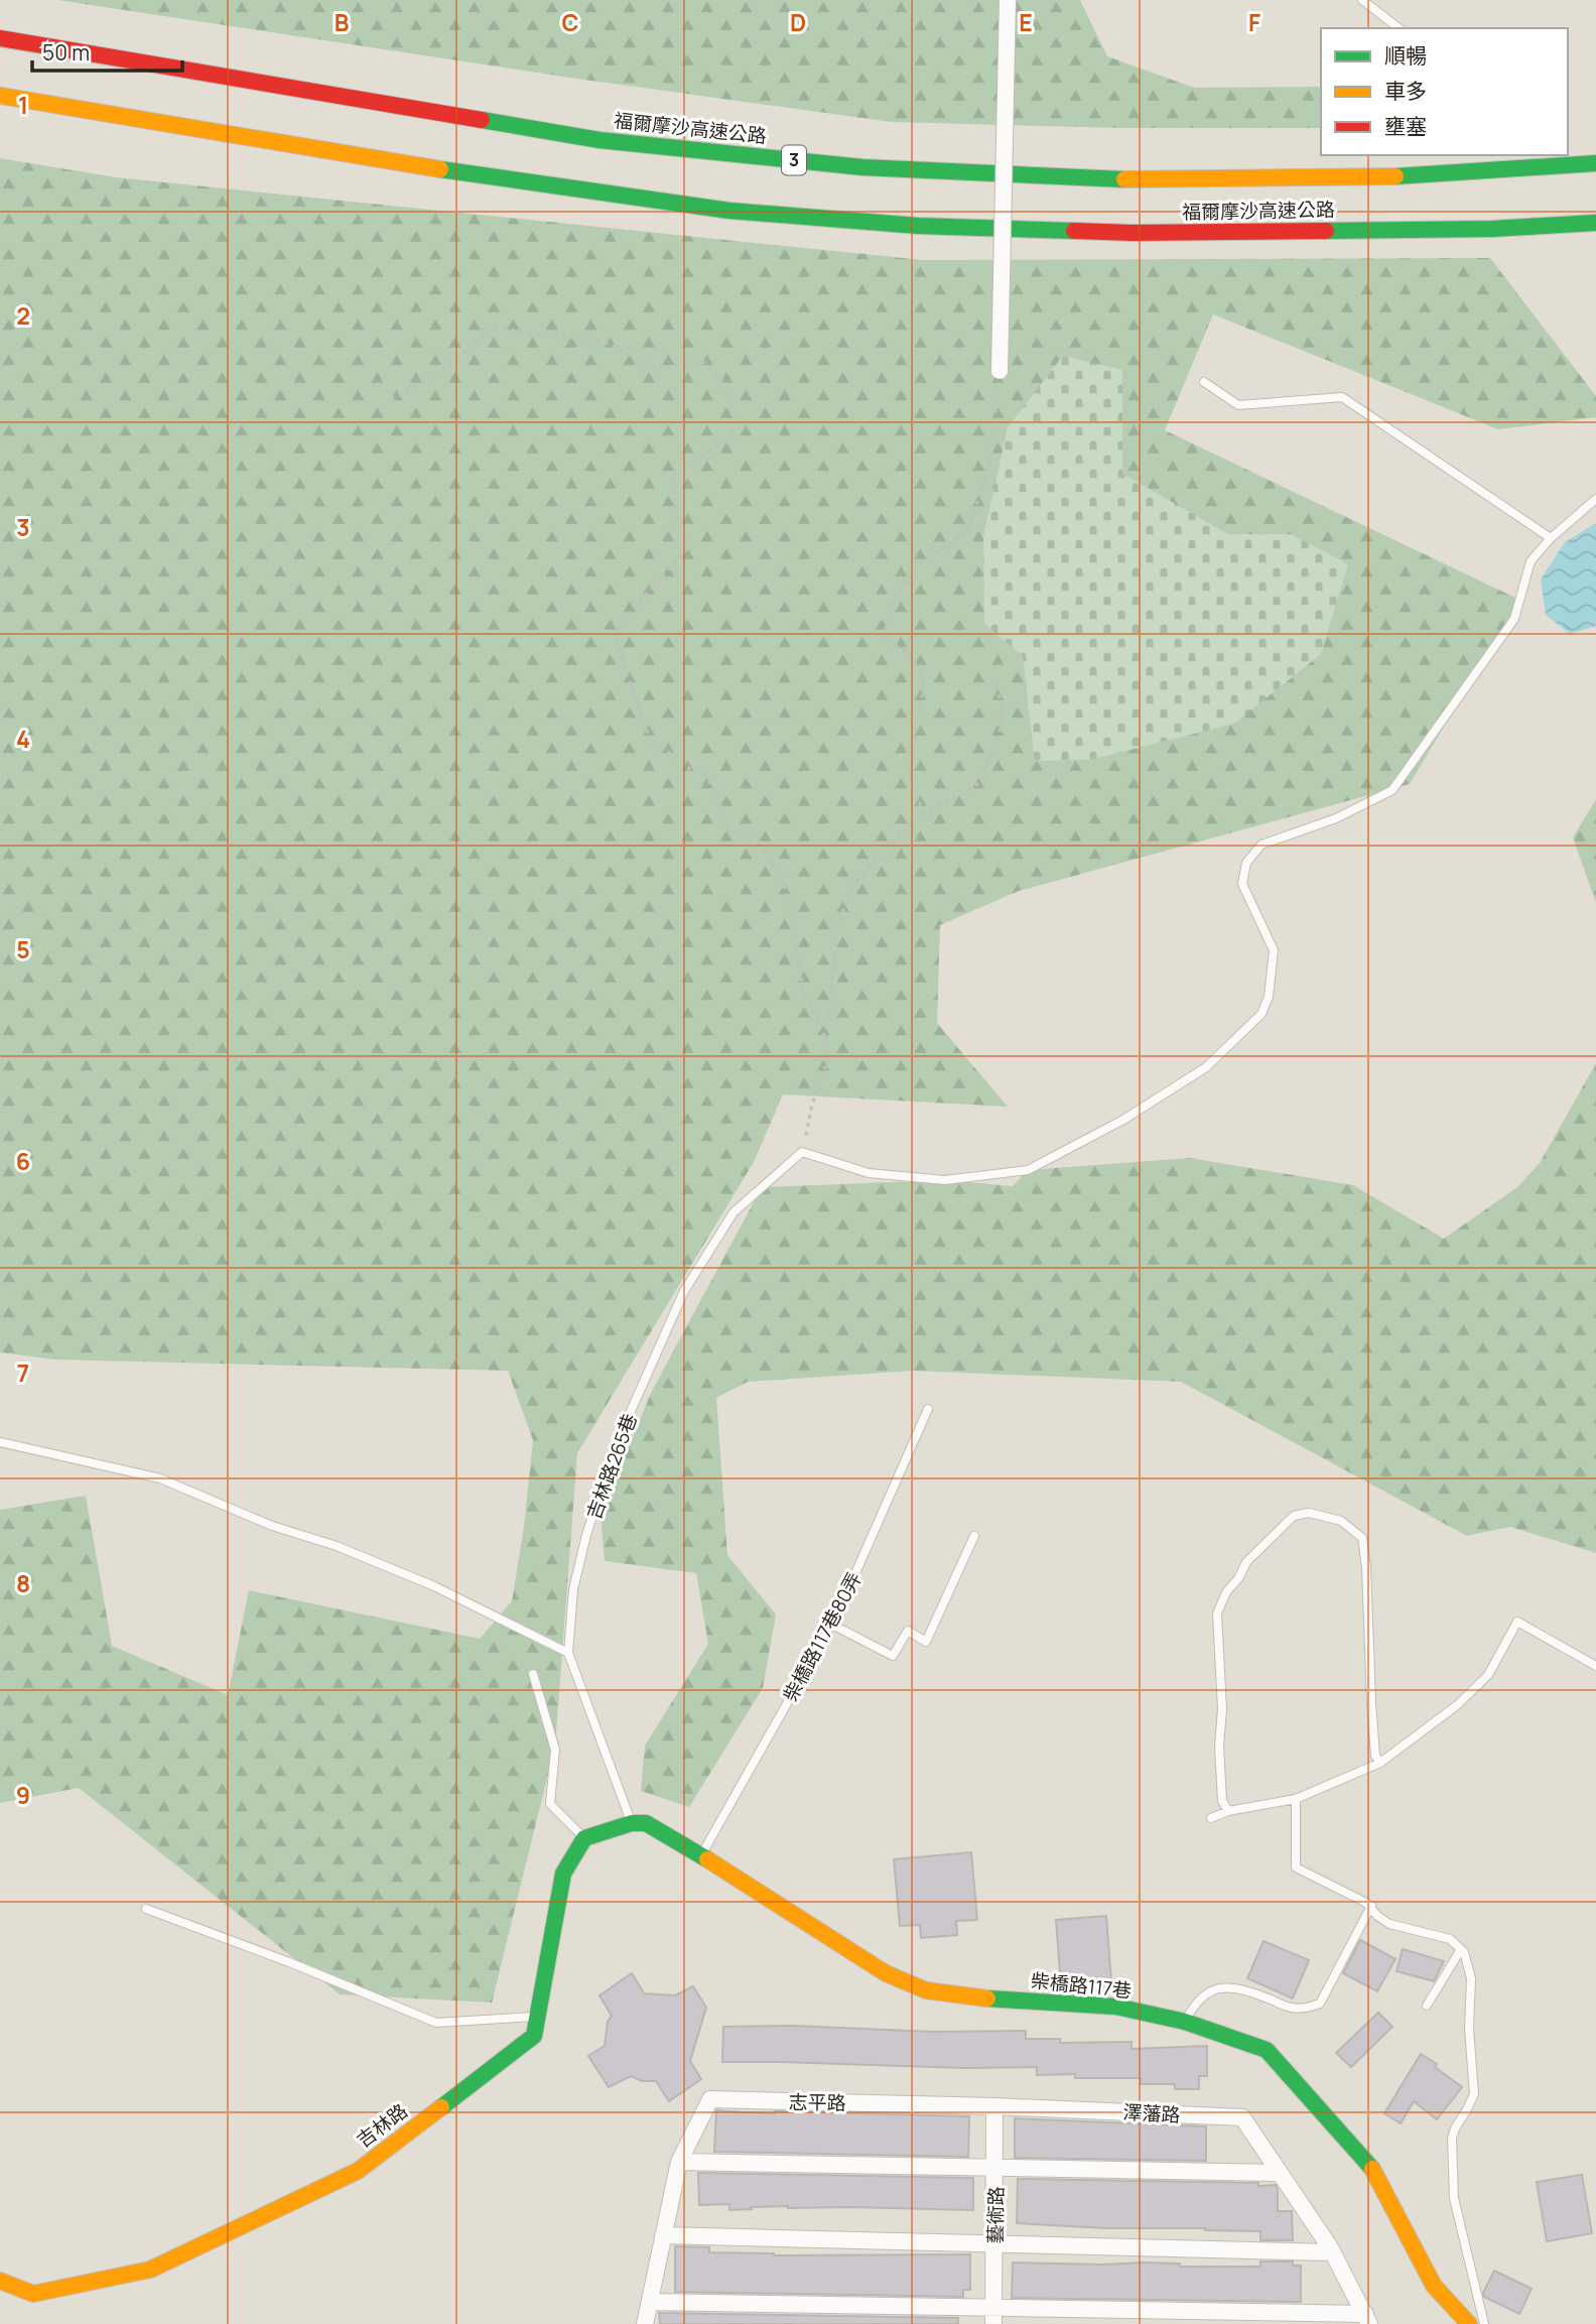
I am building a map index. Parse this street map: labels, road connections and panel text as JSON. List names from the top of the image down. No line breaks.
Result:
{"streets":{"main road":["福爾摩沙高速公路","3","柴橋路117巷","吉林路"],"street":["志平路","澤藩路","藝術路"],"lane":["吉林路265巷","柴橋路117巷80弄"]},"crossings":[["吉林路265巷","柴橋路117巷"],["柴橋路117巷80弄","柴橋路117巷"],["志平路","澤藩路"],["志平路","藝術路"],["澤藩路","藝術路"]],"legend":["順暢","車多","壅塞"],"scale_bar":"50 m","grid":{"columns":["B","C","D","E","F"],"rows":["1","2","3","4","5","6","7","8","9"]}}
